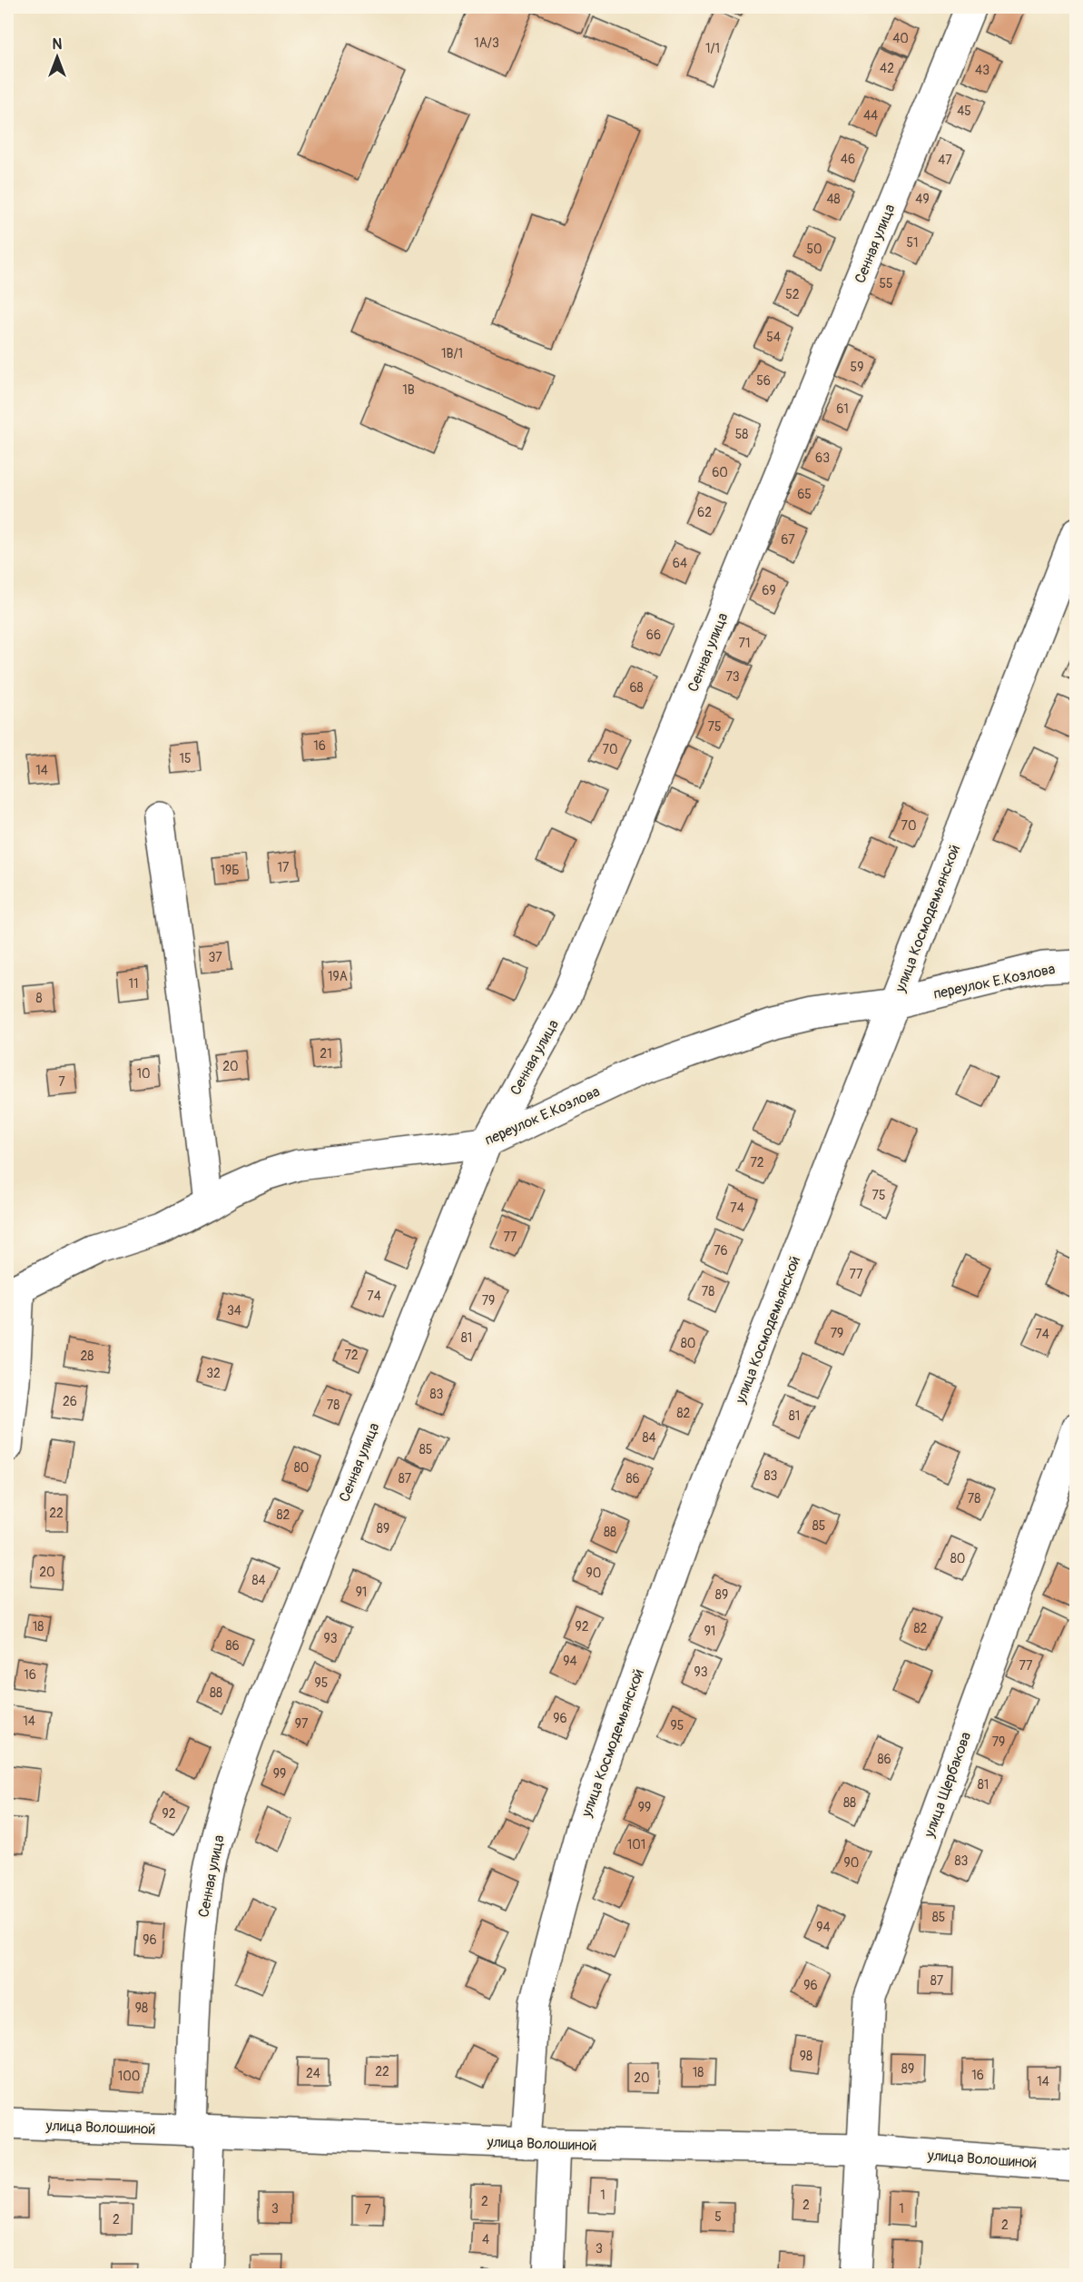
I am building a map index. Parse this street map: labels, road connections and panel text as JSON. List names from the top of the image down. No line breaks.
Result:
{"streets":{"street":["Сенная улица","улица Космодемьянской","переулок Е.Козлова","улица Щербакова","улица Волошиной"]},"crossings":[["Сенная улица","переулок Е.Козлова"],["Сенная улица","улица Волошиной"],["улица Космодемьянской","переулок Е.Козлова"],["улица Космодемьянской","улица Волошиной"],["улица Щербакова","улица Волошиной"]],"house_numbers":["40","1А/3","1/1","42","43","45","44","46","47","48","49","51","50","55","52","54","1В/1","59","56","1В","61","58","63","60","65","62","67","64","69","66","71","73","68","75","16","70","15","14","70","17","19Б","37","19А","11","8","21","20","10","7","72","75","74","77","76","77","78","74","79","34","79","74","81","80","72","28","32","83","26","78","82","81","84","85","80","83","87","86","78","22","82","85","89","88","80","20","90","84","91","89","18","92","82","91","93","86","94","77","93","16","95","88","96","14","97","95","79","86","99","81","88","99","92","101","83","90","85","94","96","87","96","98","98","89","22","18","24","16","100","20","14","1","2","2","3","1","7","5","2","2","4","3"],"north":"top"}
